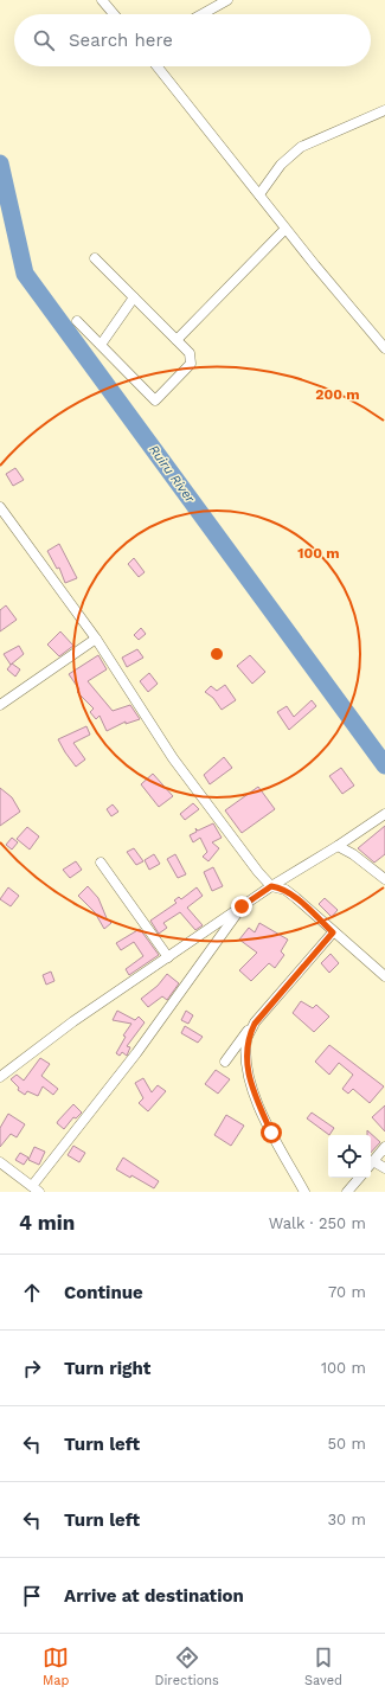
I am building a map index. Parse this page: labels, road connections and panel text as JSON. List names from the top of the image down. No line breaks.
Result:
{"water":["Ruiru River"],"page":{"search":"Search here","heading":["4 min","Walk · 250 m"],"list":[["Continue","70 m"],["Turn right","100 m"],["Turn left","50 m"],["Turn left","30 m"],"Arrive at destination"],"nav":["Map","Directions","Saved"]},"rings":["200 m","100 m"]}
